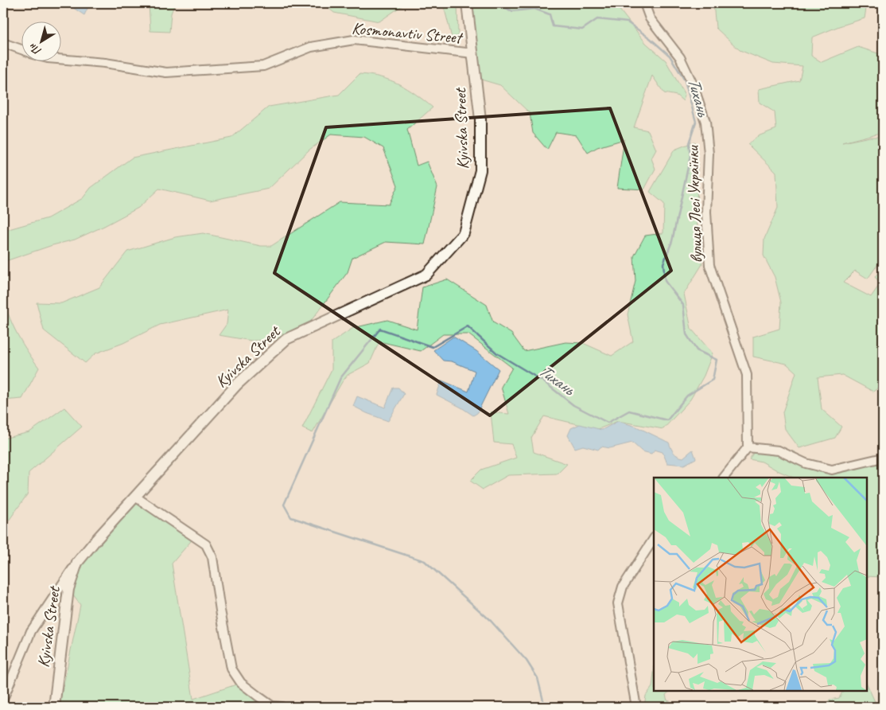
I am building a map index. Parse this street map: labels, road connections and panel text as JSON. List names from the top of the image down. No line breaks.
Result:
{"streets":{"main road":["Kyivska Street"],"street":["Kosmonavtiv Street","вулиця Лесі Українки"]},"crossings":[["Kosmonavtiv Street","Kyivska Street"]],"water":["Тихань"],"north":"bottom left"}
